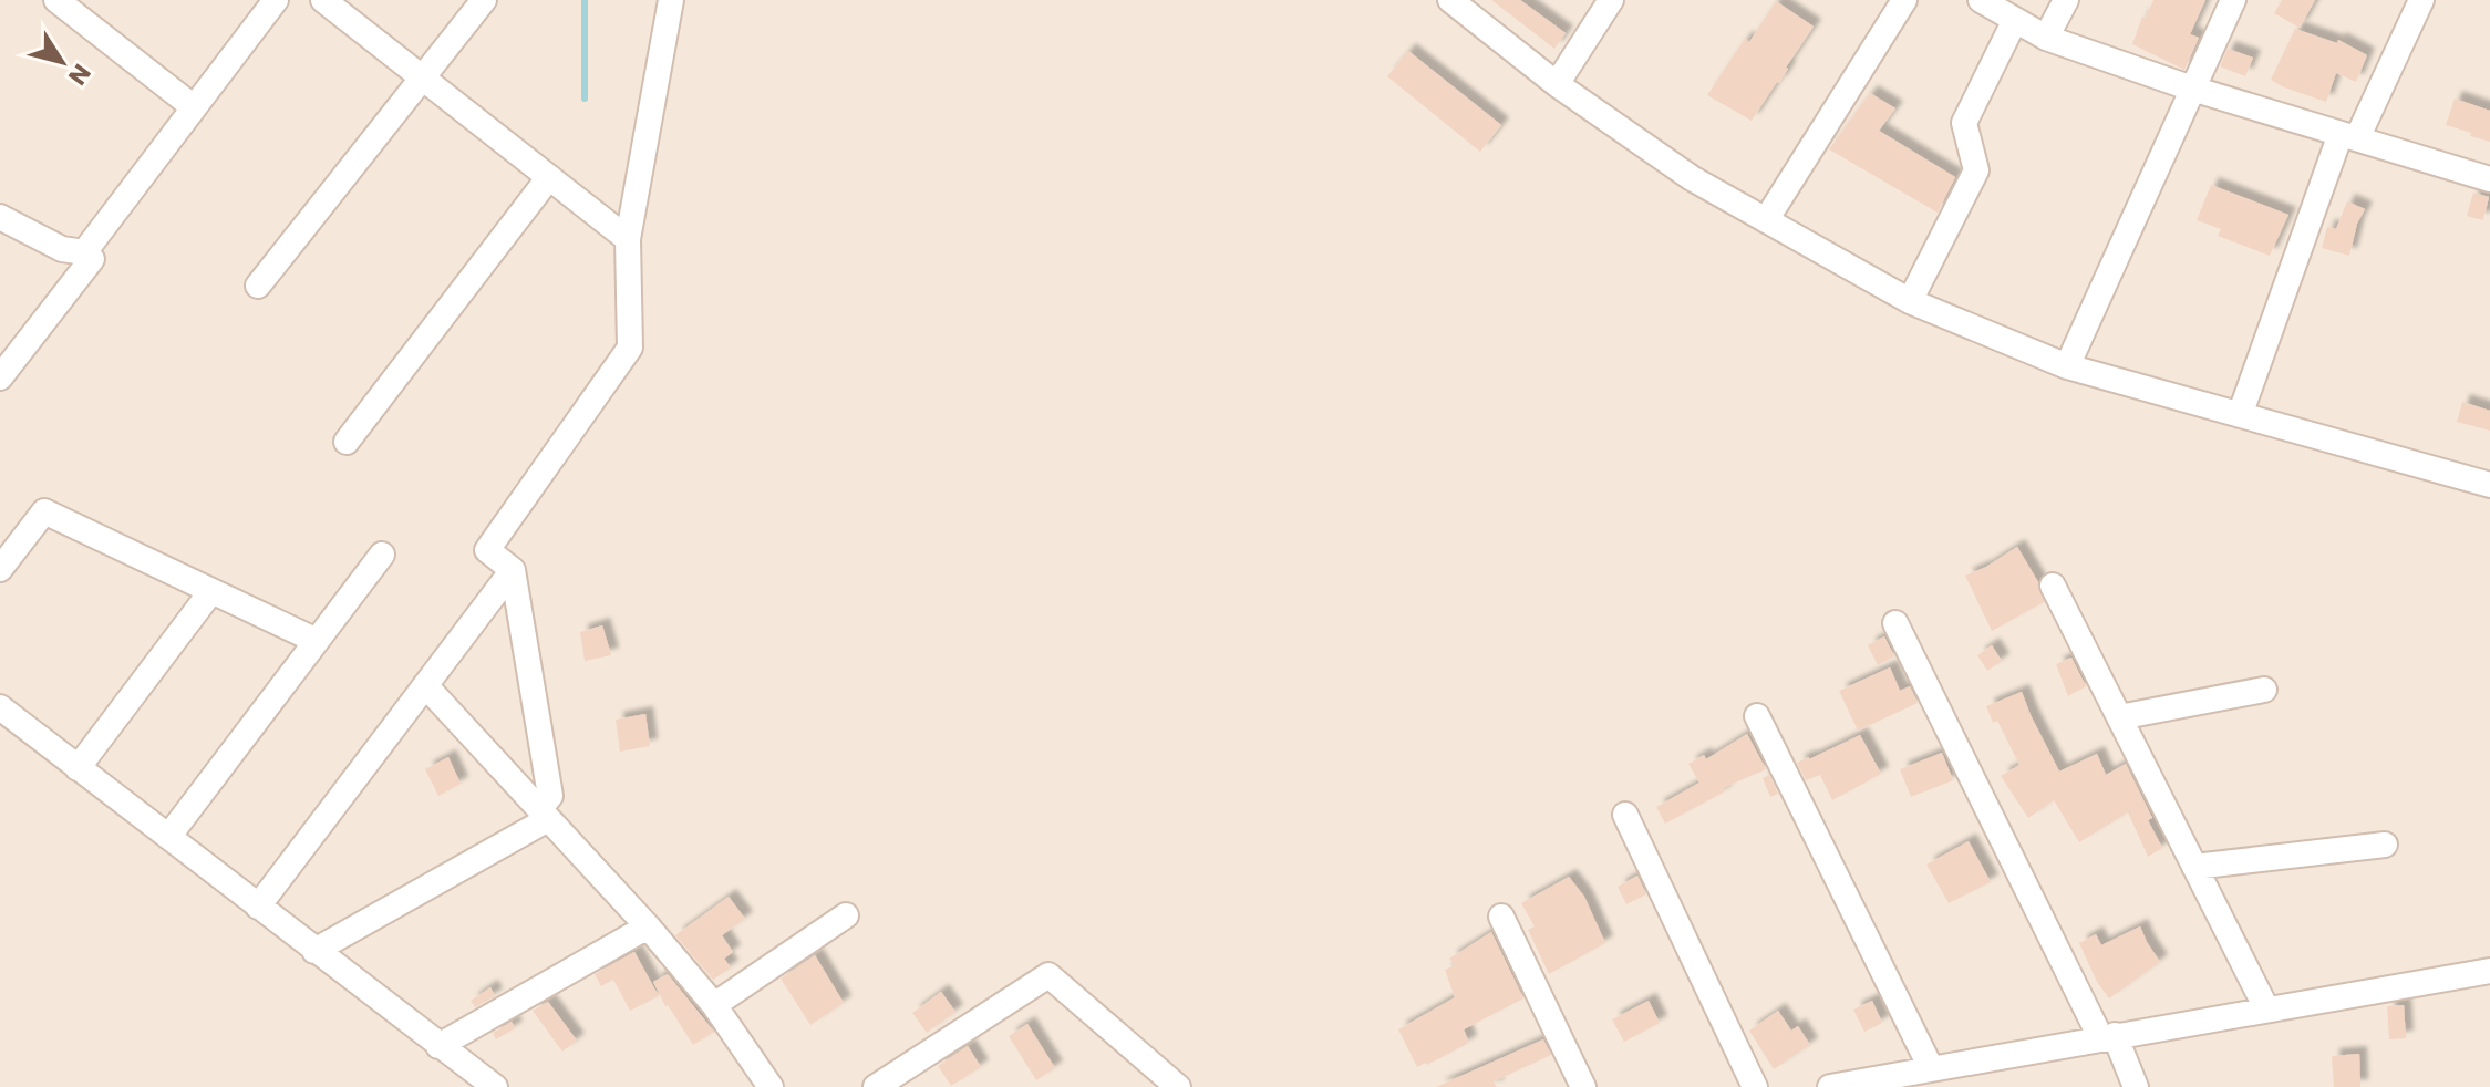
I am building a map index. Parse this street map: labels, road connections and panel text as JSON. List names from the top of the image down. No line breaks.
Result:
{"north":"bottom right"}
